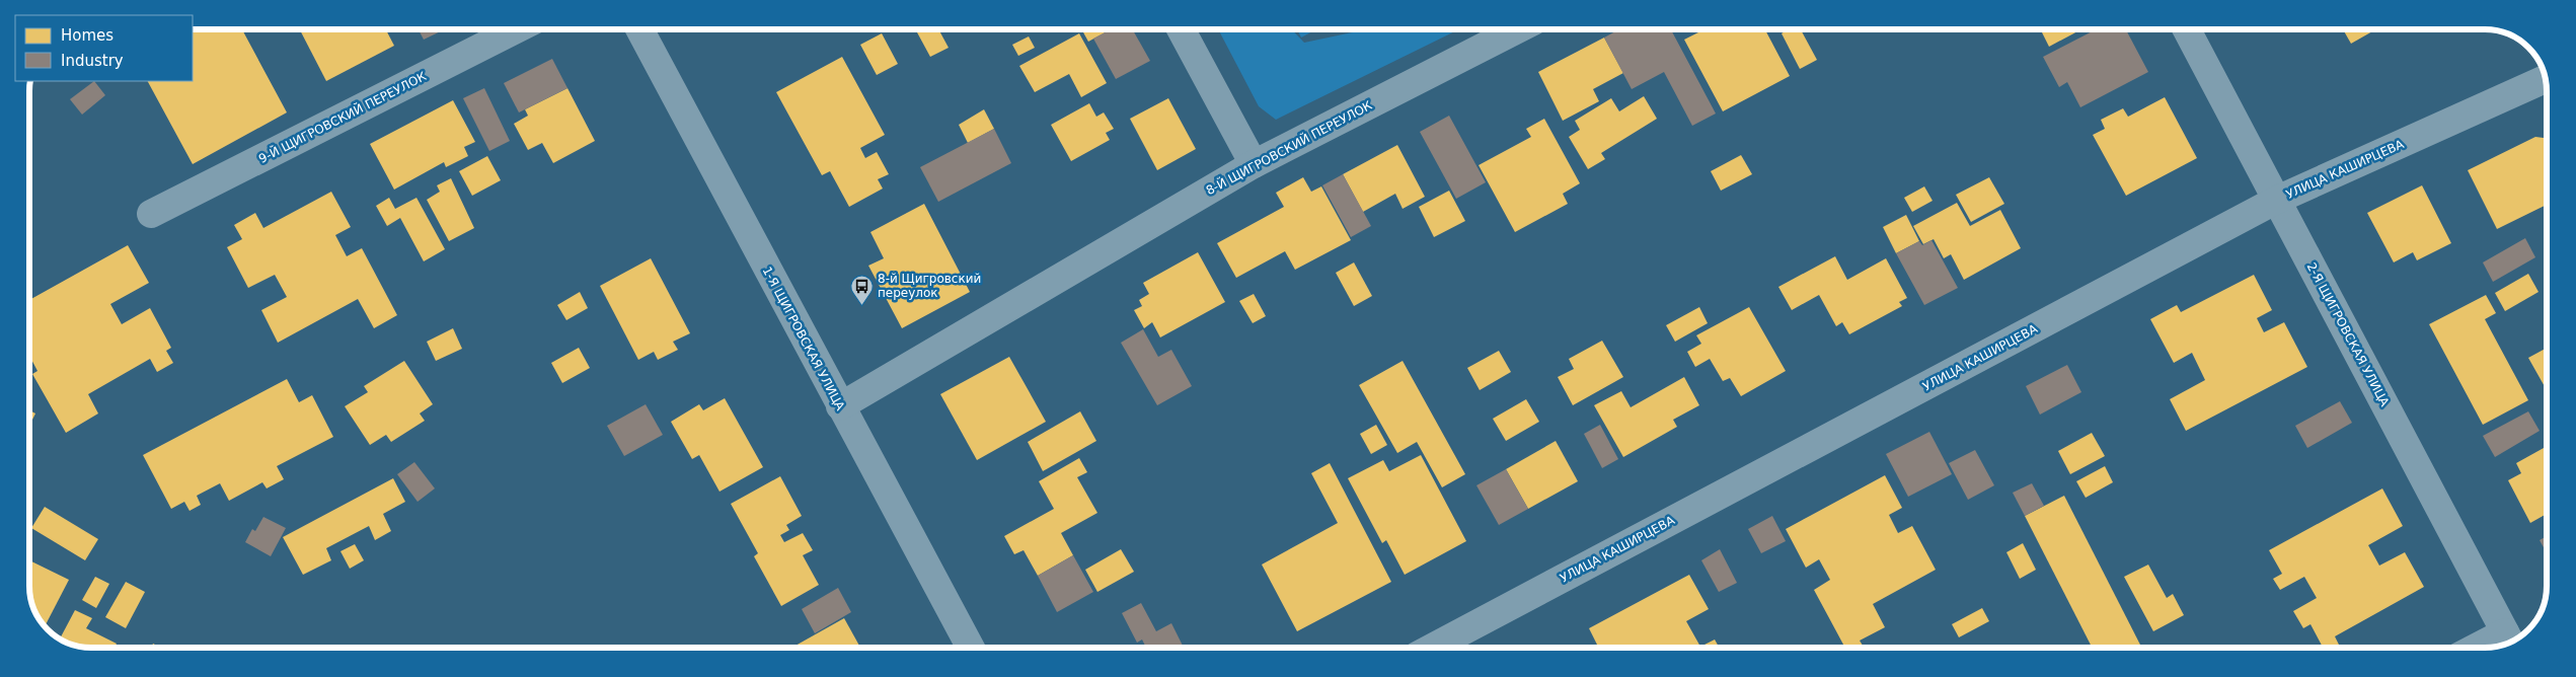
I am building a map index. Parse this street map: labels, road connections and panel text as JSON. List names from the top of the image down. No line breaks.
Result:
{"streets":{"street":["9-Й ЩИГРОВСКИЙ ПЕРЕУЛОК","8-Й ЩИГРОВСКИЙ ПЕРЕУЛОК","УЛИЦА КАШИРЦЕВА","2-Я ЩИГРОВСКАЯ УЛИЦА","1-Я ЩИГРОВСКАЯ УЛИЦА"]},"crossings":[["8-Й ЩИГРОВСКИЙ ПЕРЕУЛОК","1-Я ЩИГРОВСКАЯ УЛИЦА"],["УЛИЦА КАШИРЦЕВА","2-Я ЩИГРОВСКАЯ УЛИЦА"]],"places":{"bus stop":["8-й Щигровский переулок"]},"legend":["Homes","Industry"]}
